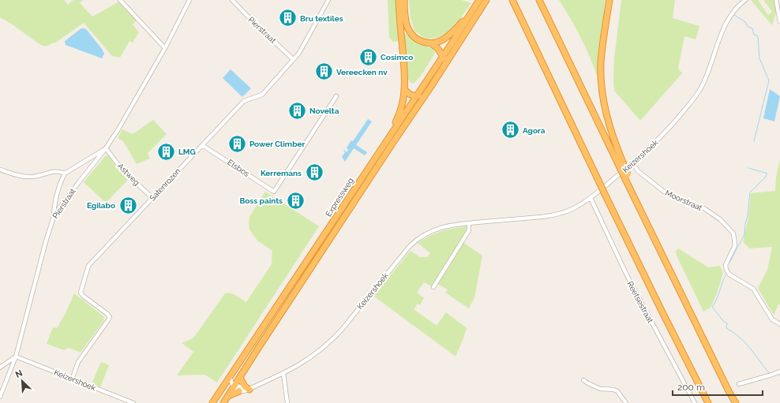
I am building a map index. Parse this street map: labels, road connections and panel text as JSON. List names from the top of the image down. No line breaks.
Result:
{"streets":{"highway":["Expressweg"],"street":["Pierstraat","Keizershoek","Elsbos","Astweg","Satenrozen","Moorstraat","Reetsestraat"]},"crossings":[["Pierstraat","Keizershoek"],["Pierstraat","Astweg"],["Pierstraat","Satenrozen"],["Keizershoek","Satenrozen"],["Keizershoek","Moorstraat"],["Keizershoek","Reetsestraat"],["Elsbos","Satenrozen"],["Astweg","Satenrozen"]],"places":{"building":["Bru textiles","Cosimco","Vereecken nv","Novelta","Agora","Power Climber","LMG","Kerremans","Boss paints","Egilabo"]},"scale_bar":"200 m","north":"top left"}
